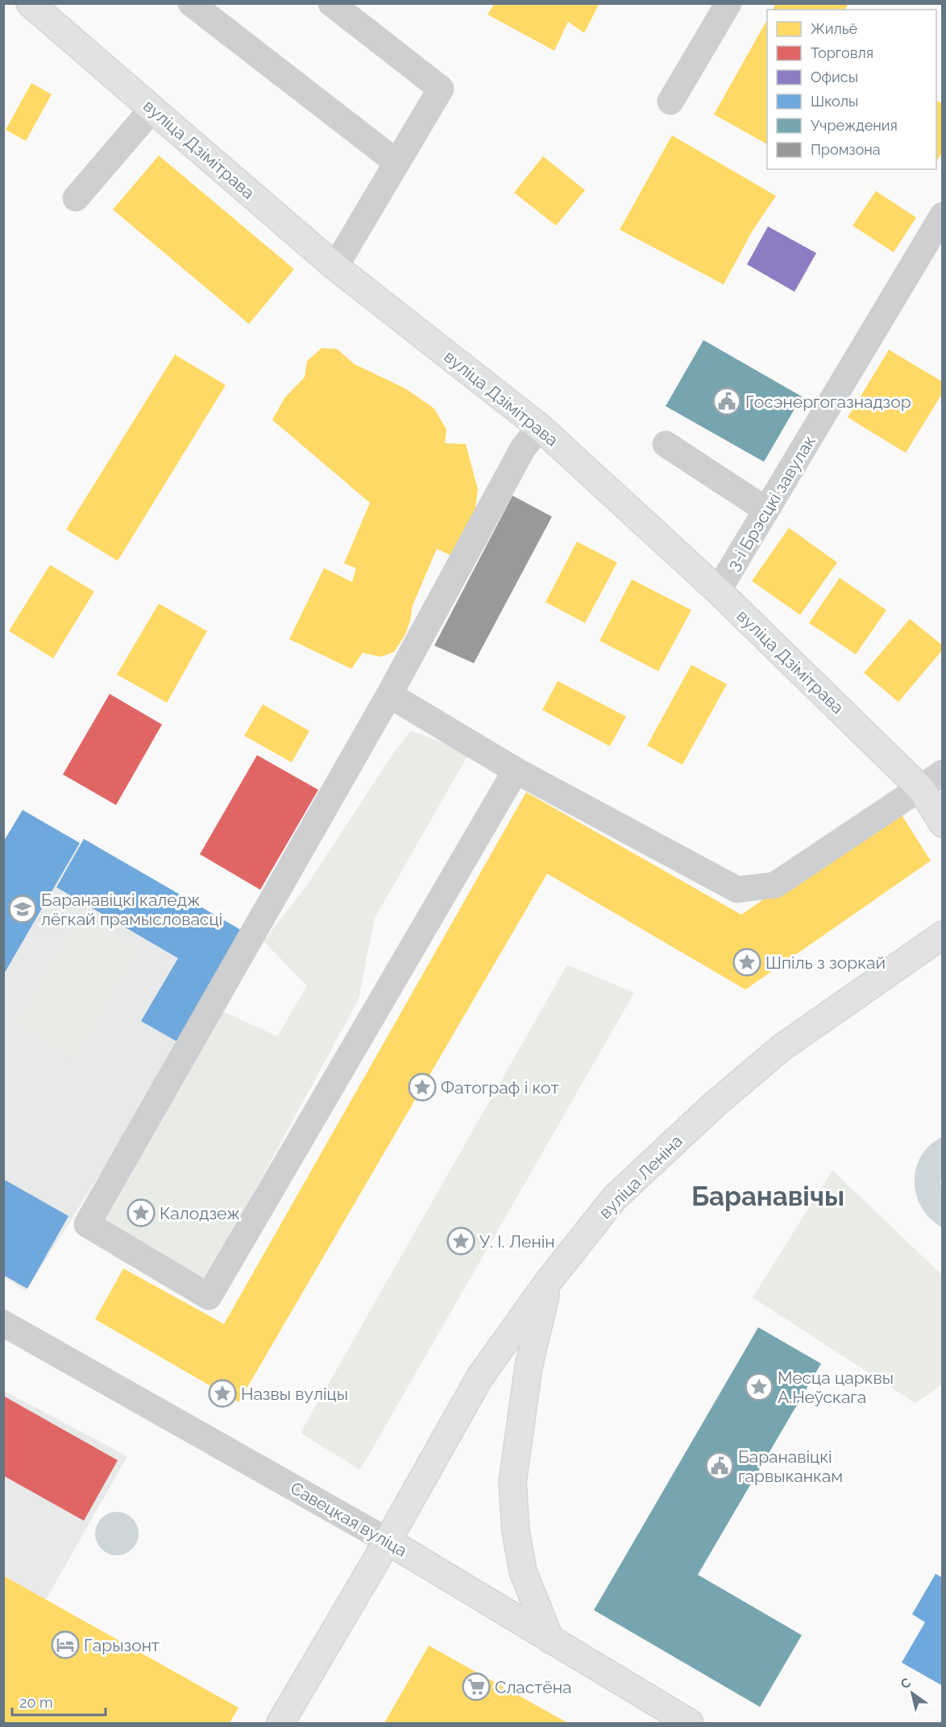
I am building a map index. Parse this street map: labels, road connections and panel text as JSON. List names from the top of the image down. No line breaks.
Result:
{"streets":{"main road":["вуліца Дзімітрава","вуліца Леніна","Савецкая вуліца"],"street":["3-і Брэсцкі завулак"]},"crossings":[["вуліца Дзімітрава","3-і Брэсцкі завулак"],["вуліца Леніна","Савецкая вуліца"]],"districts":["Баранавічы"],"places":{"public building":["Госэнергогазнадзор","Баранавіцкі гарвыканкам"],"school or university":["Баранавіцкі каледж лёгкай прамысловасці"],"place":["Шпіль з зоркай","Фатограф і кот","Калодзеж","У. І. Ленін","Месца царквы А.Неўскага","Назвы вуліцы"],"hotel":["Гарызонт"],"supermarket":["Сластёна"]},"legend":["Жильё","Торговля","Офисы","Школы","Учреждения","Промзона"],"scale_bar":"20 m","north":"top left"}
